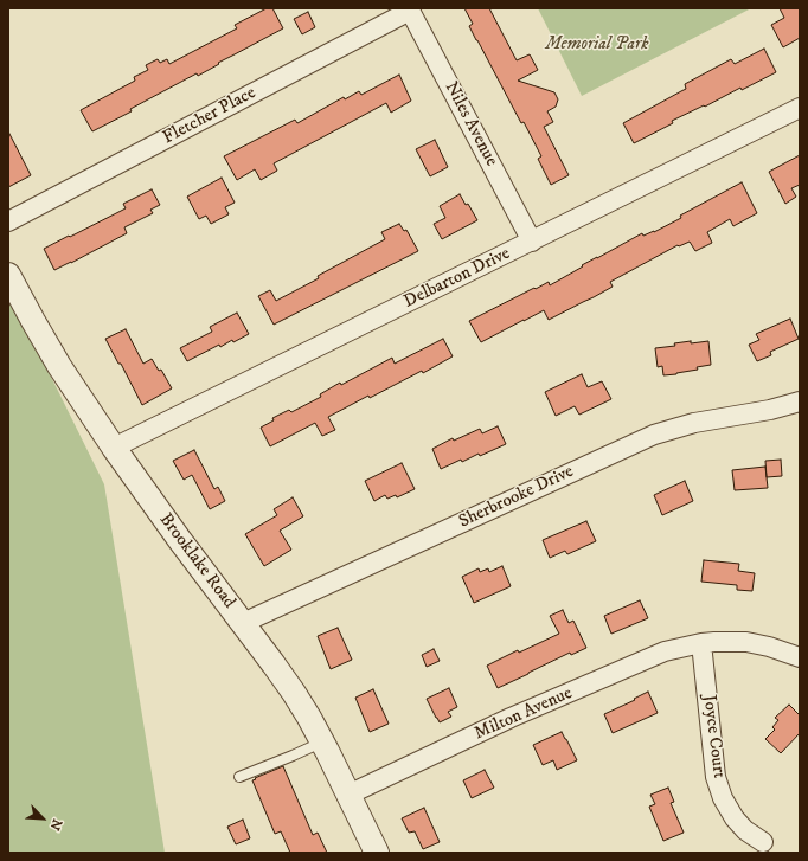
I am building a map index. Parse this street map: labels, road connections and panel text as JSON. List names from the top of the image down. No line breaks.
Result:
{"streets":{"street":["Fletcher Place","Niles Avenue","Delbarton Drive","Sherbrooke Drive","Brooklake Road","Milton Avenue","Joyce Court"]},"crossings":[["Fletcher Place","Niles Avenue"],["Niles Avenue","Delbarton Drive"],["Delbarton Drive","Brooklake Road"],["Sherbrooke Drive","Brooklake Road"],["Brooklake Road","Milton Avenue"],["Milton Avenue","Joyce Court"]],"parks":["Memorial Park"],"north":"bottom right"}
